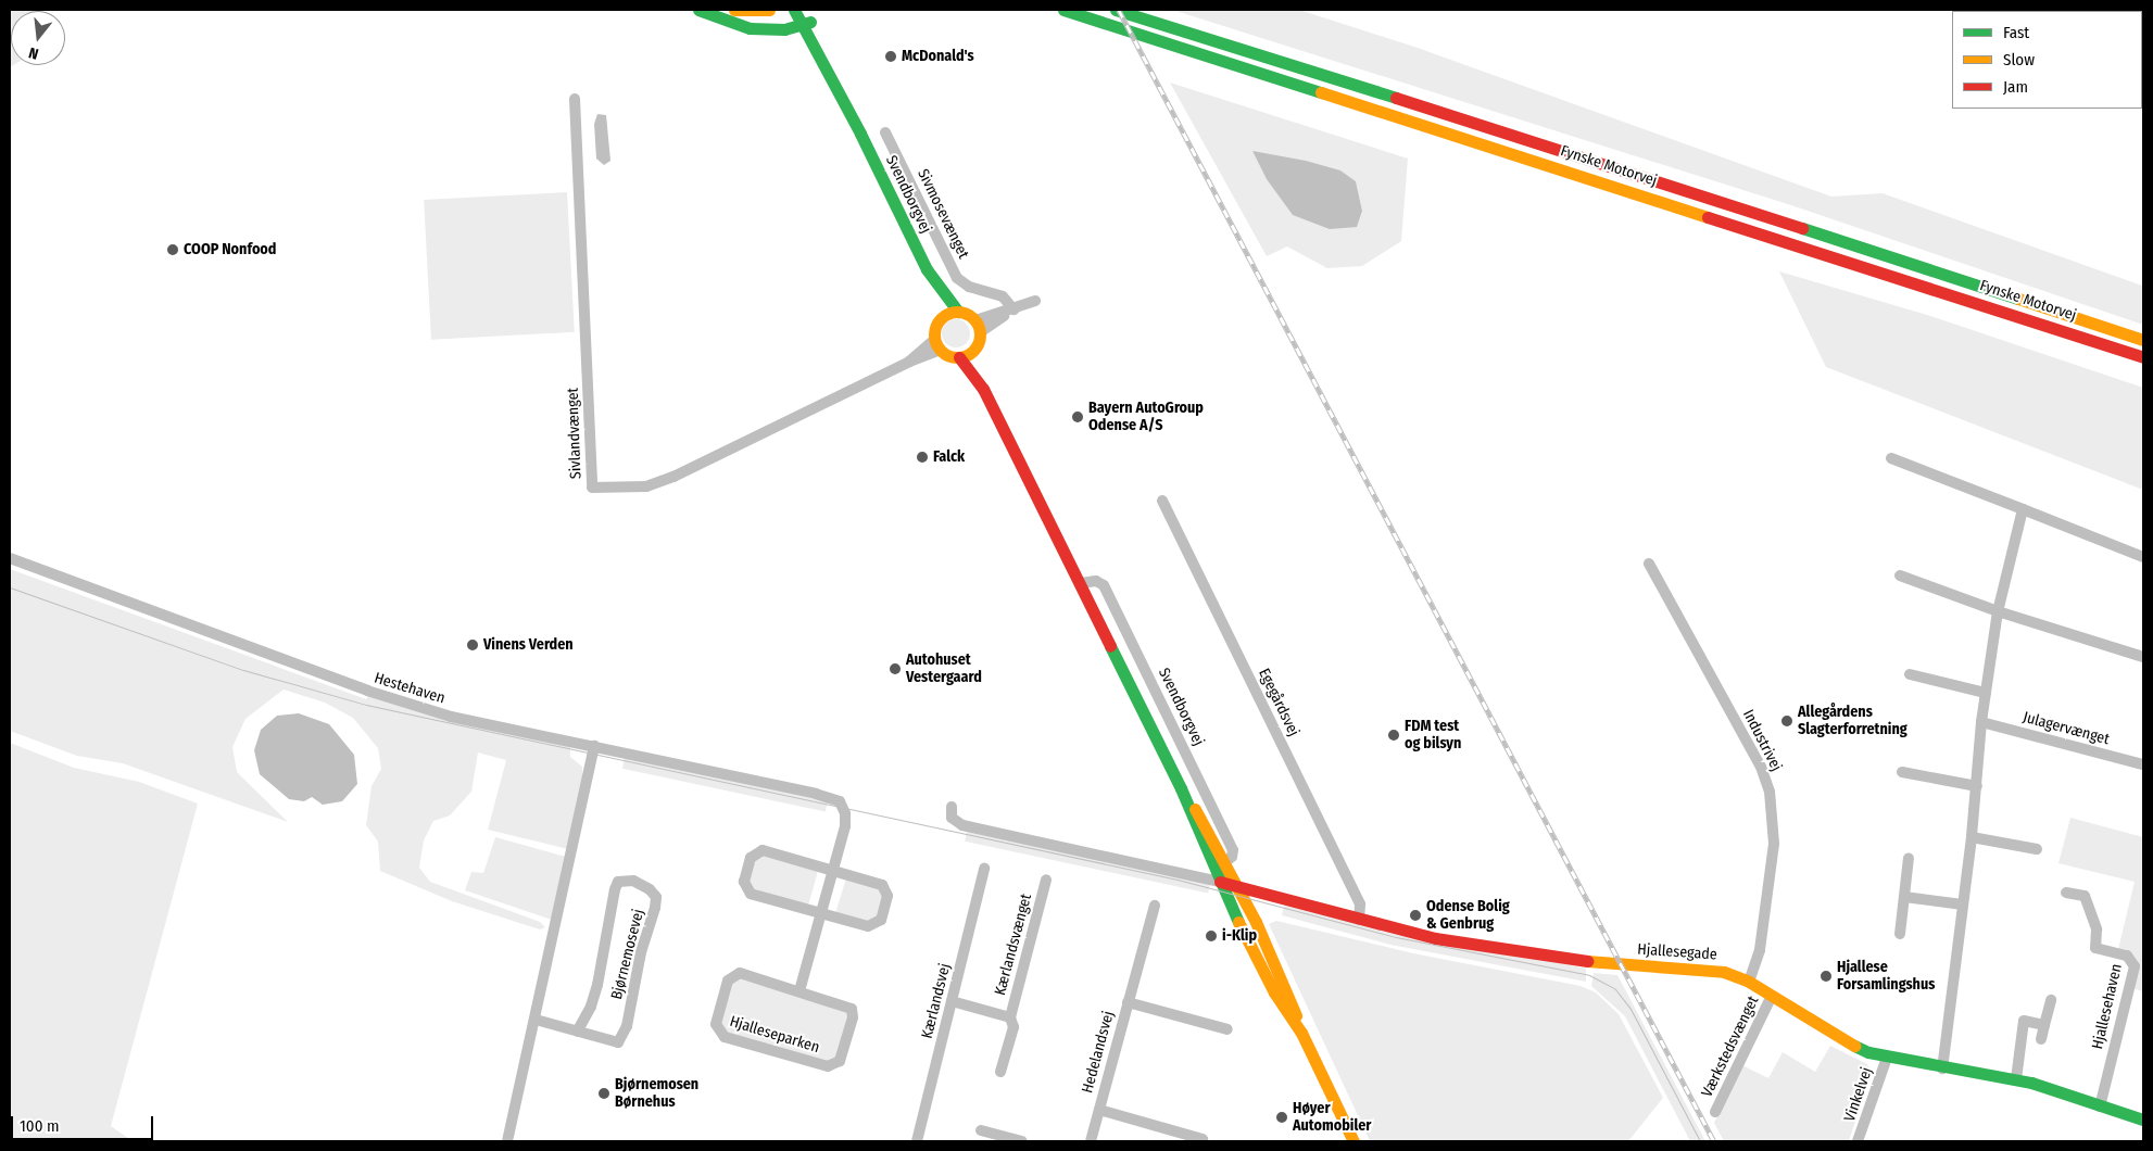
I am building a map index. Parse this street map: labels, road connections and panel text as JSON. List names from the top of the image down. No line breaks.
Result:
{"streets":{"main road":["Fynske Motorvej","Svendborgvej","Hjallesegade"],"street":["Sivmosevænget","Sivlandvænget","Hestehaven","Egegårdsvej","Julagervænget","Industrivej","Kærlandsvænget","Bjørnemosevej","Kærlandsvej","Hjallesehaven","Hjalleseparken","Værkstedsvænget","Hedelandsvej","Vinkelvej"]},"crossings":[["Svendborgvej","Sivlandvænget"],["Egegårdsvej","Hjallesegade"],["Industrivej","Hjallesegade"],["Kærlandsvænget","Kærlandsvej"],["Hjallesegade","Hjallesehaven"],["Hjallesegade","Værkstedsvænget"],["Hjallesegade","Vinkelvej"]],"places":["McDonald's","COOP Nonfood","Bayern AutoGroup Odense A/S","Falck","Vinens Verden","Autohuset Vestergaard","Allegårdens Slagterforretning","FDM test og bilsyn","Odense Bolig & Genbrug","i-Klip","Hjallese Forsamlingshus","Bjørnemosen Børnehus","Høyer Automobiler"],"legend":["Fast","Slow","Jam"],"scale_bar":"100 m","north":"bottom"}
